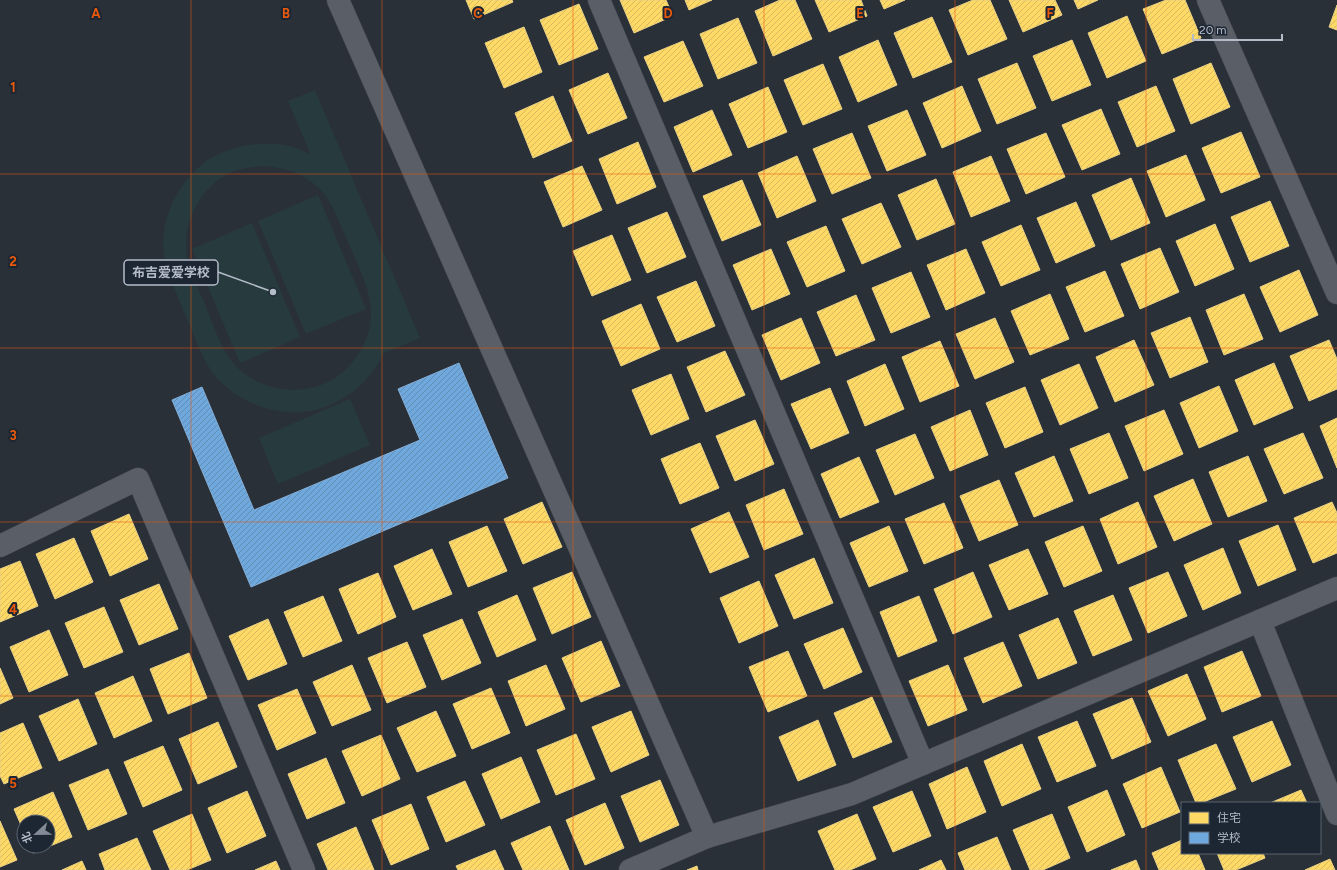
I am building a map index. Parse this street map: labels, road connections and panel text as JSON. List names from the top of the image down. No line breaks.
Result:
{"places":["布吉爱爱学校"],"legend":["住宅","学校"],"scale_bar":"20 m","north":"left","grid":{"columns":["A","B","C","D","E","F"],"rows":["1","2","3","4","5"]}}
